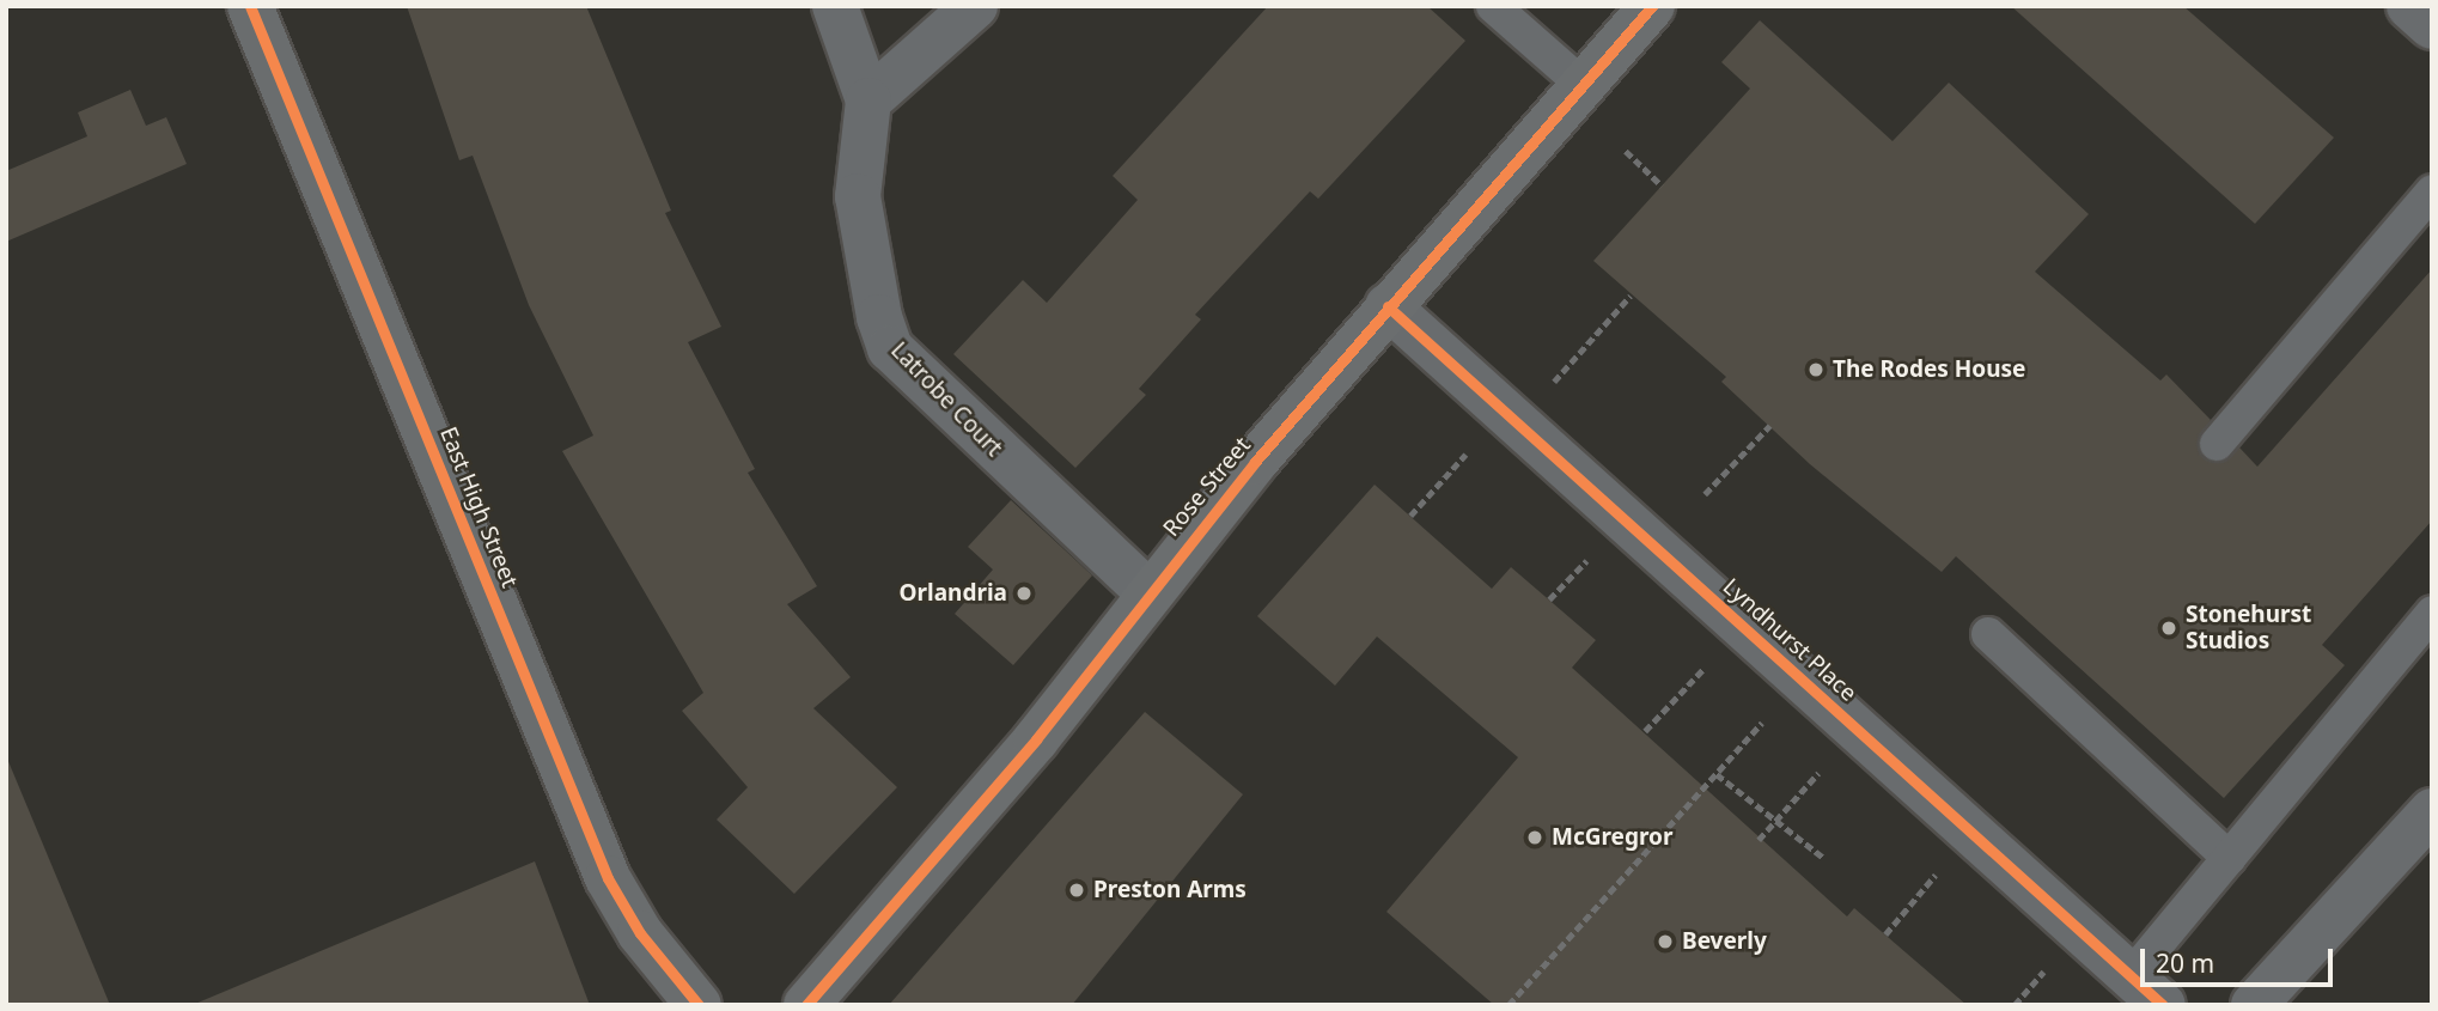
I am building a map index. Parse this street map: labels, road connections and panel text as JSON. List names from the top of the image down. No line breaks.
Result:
{"streets":{"main road":["Rose Street","East High Street"],"street":["Latrobe Court","Lyndhurst Place"]},"crossings":[["Latrobe Court","Rose Street"],["Rose Street","Lyndhurst Place"]],"places":["The Rodes House","Orlandria","Stonehurst Studios","McGregror","Preston Arms","Beverly"],"scale_bar":"20 m"}
